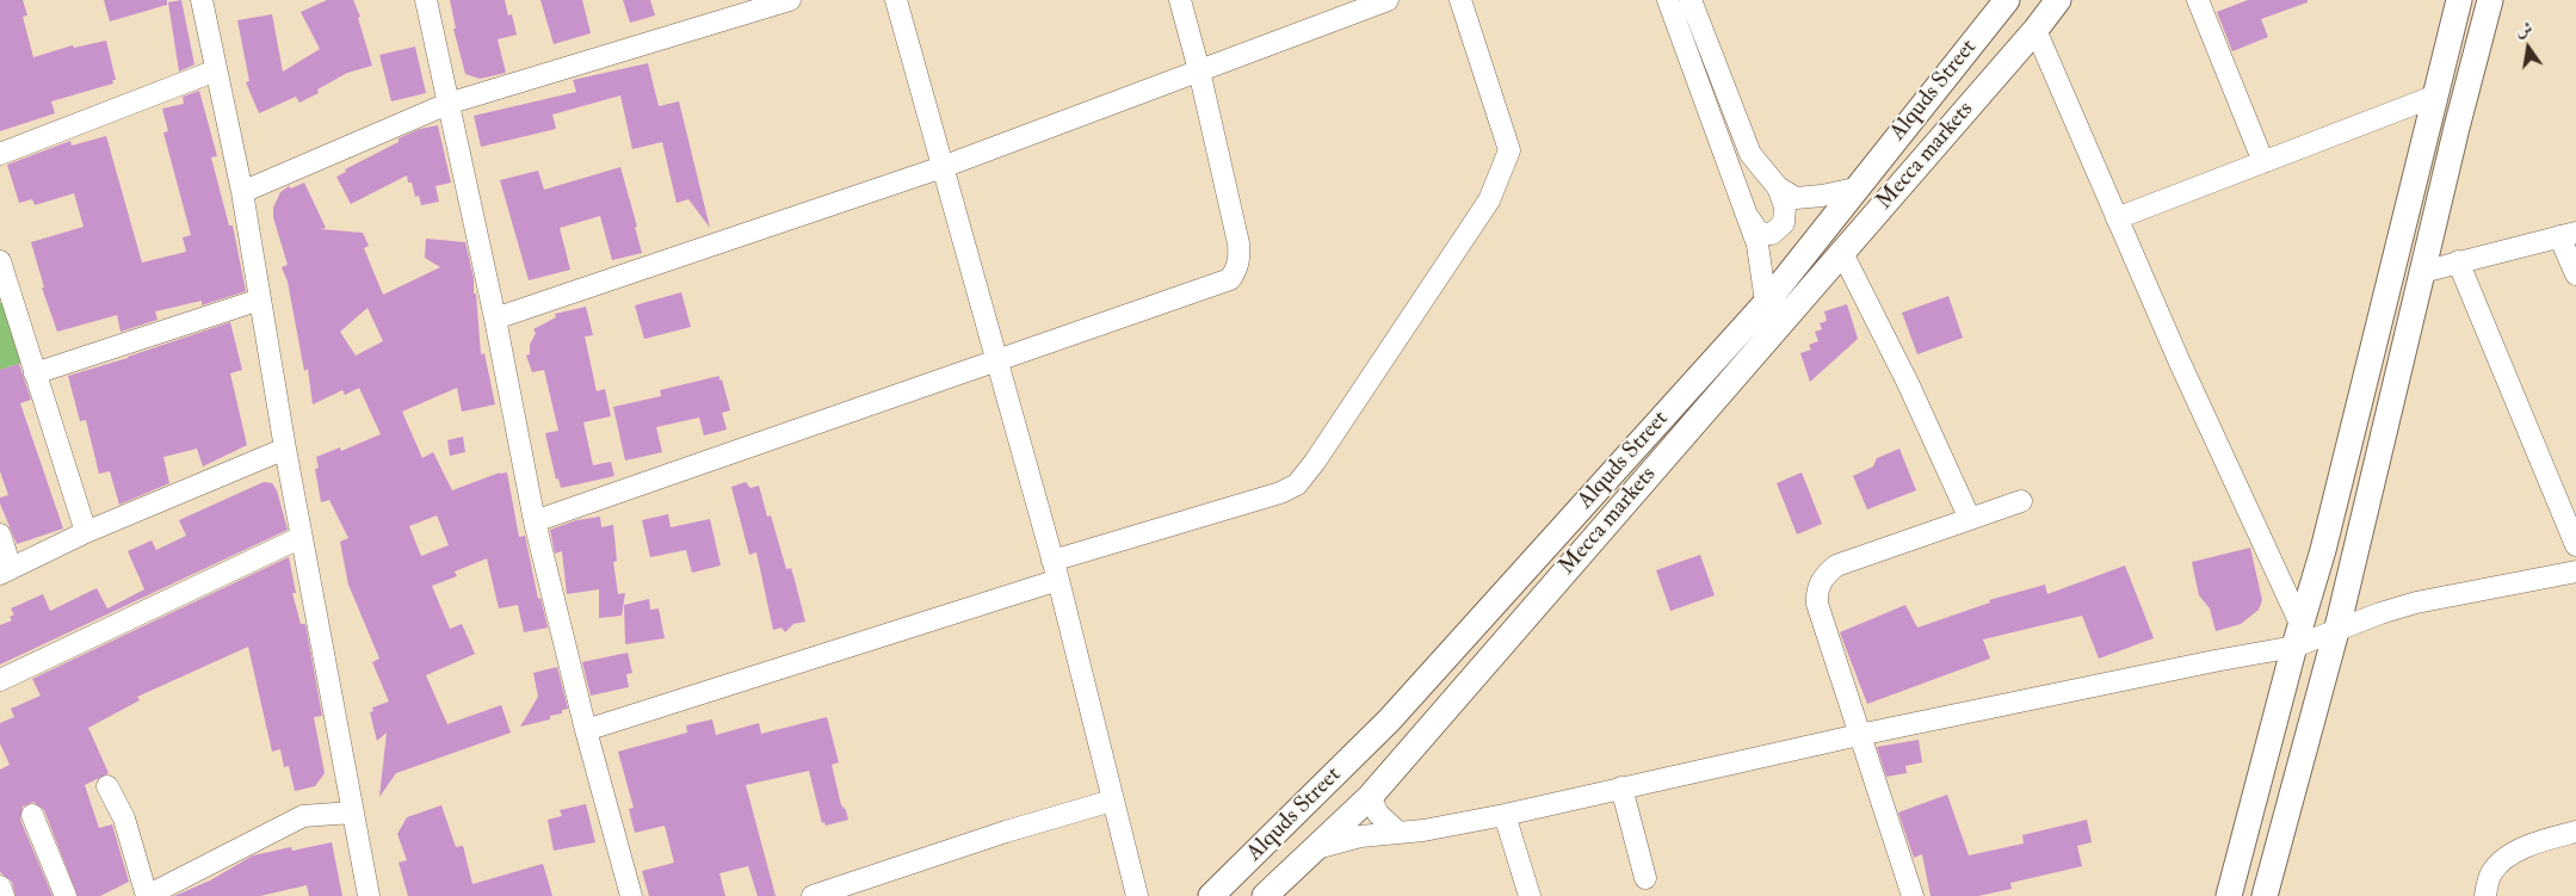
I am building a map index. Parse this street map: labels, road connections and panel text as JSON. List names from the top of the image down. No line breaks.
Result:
{"streets":{"main road":["Alquds Street","Mecca markets"]},"north":"top"}
